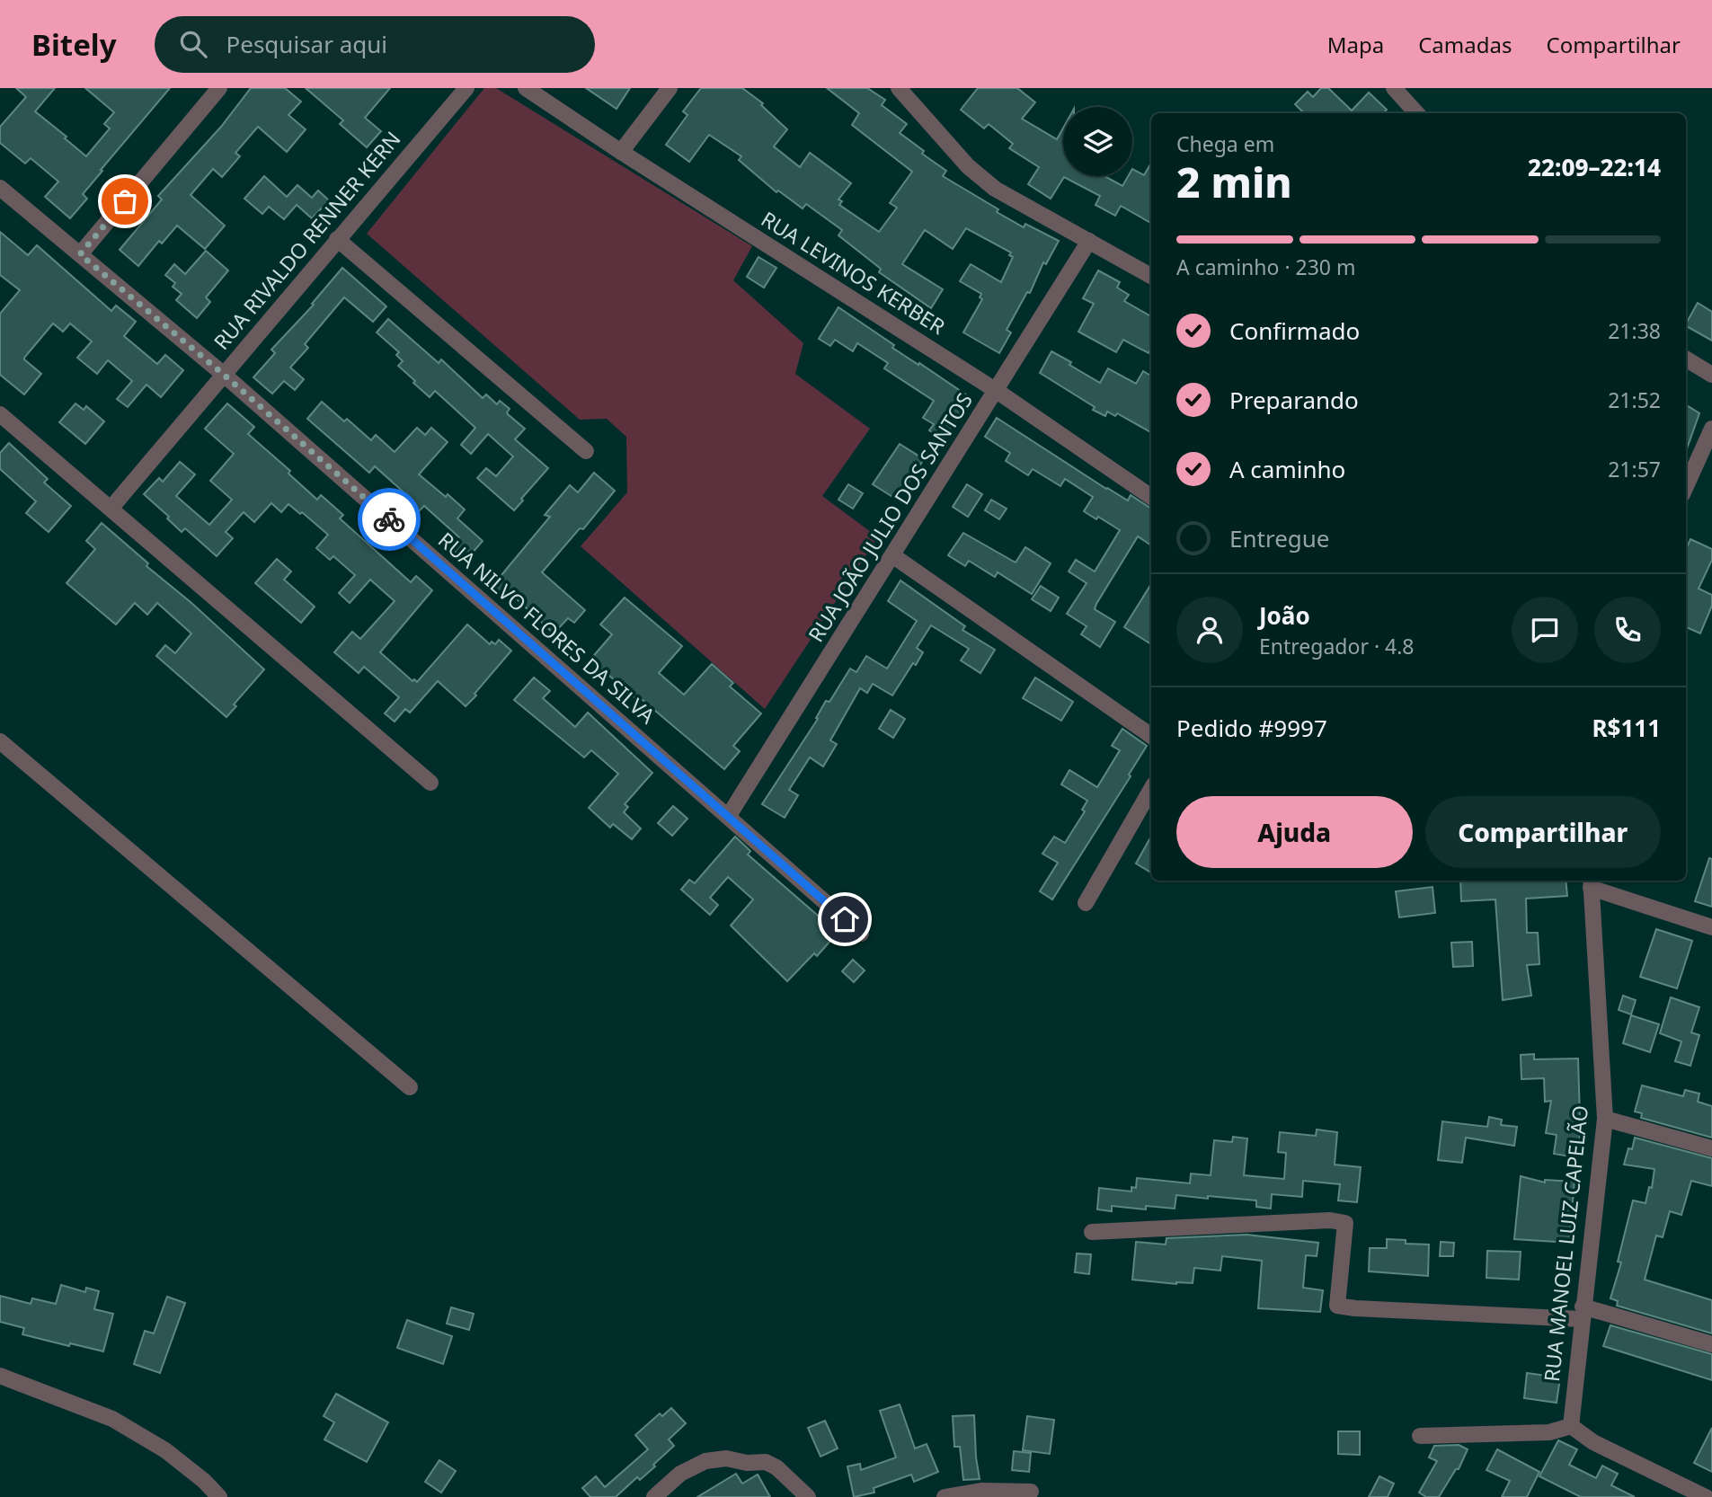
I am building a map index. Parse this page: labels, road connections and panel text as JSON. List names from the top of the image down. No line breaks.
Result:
{"streets":{"street":["RUA RIVALDO RENNER KERN","RUA LEVINOS KERBER","RUA JOÃO JULIO DOS SANTOS","RUA NILVO FLORES DA SILVA","RUA MANOEL LUIZ CAPELÃO"]},"crossings":[["RUA RIVALDO RENNER KERN","RUA NILVO FLORES DA SILVA"],["RUA LEVINOS KERBER","RUA JOÃO JULIO DOS SANTOS"],["RUA JOÃO JULIO DOS SANTOS","RUA NILVO FLORES DA SILVA"]],"page":{"header":"Bitely","search":"Pesquisar aqui","nav":["Mapa","Camadas","Compartilhar"],"heading":["2 min","Chega em","22:09–22:14"],"panel":["João","Entregador · 4.8","Pedido #9997","R$111"],"bar":"A caminho · 230 m","list":[["Confirmado","21:38"],["Preparando","21:52"],["A caminho","21:57"],"Entregue"],"buttons":["Ajuda","Compartilhar"]}}
